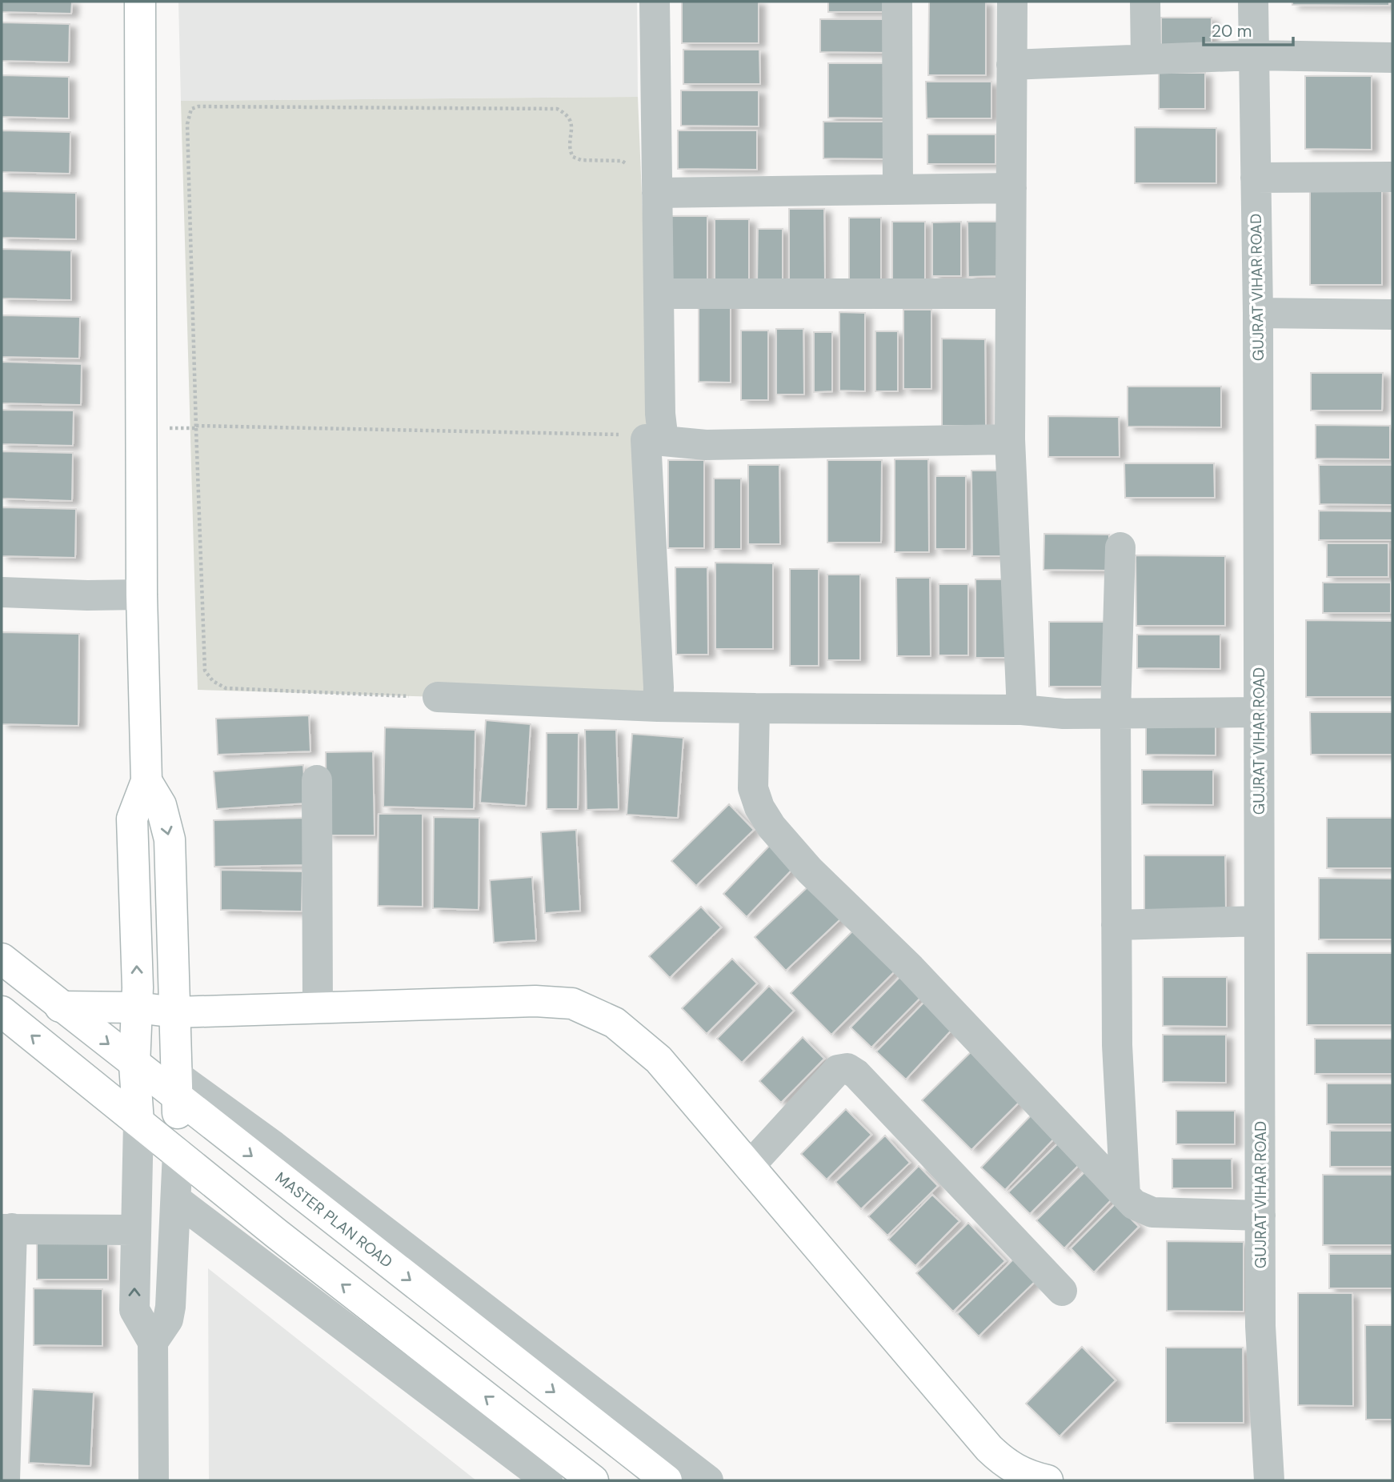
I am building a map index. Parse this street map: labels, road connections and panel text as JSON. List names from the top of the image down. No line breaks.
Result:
{"streets":{"street":["GUJRAT VIHAR ROAD","MASTER PLAN ROAD"]},"scale_bar":"20 m"}
